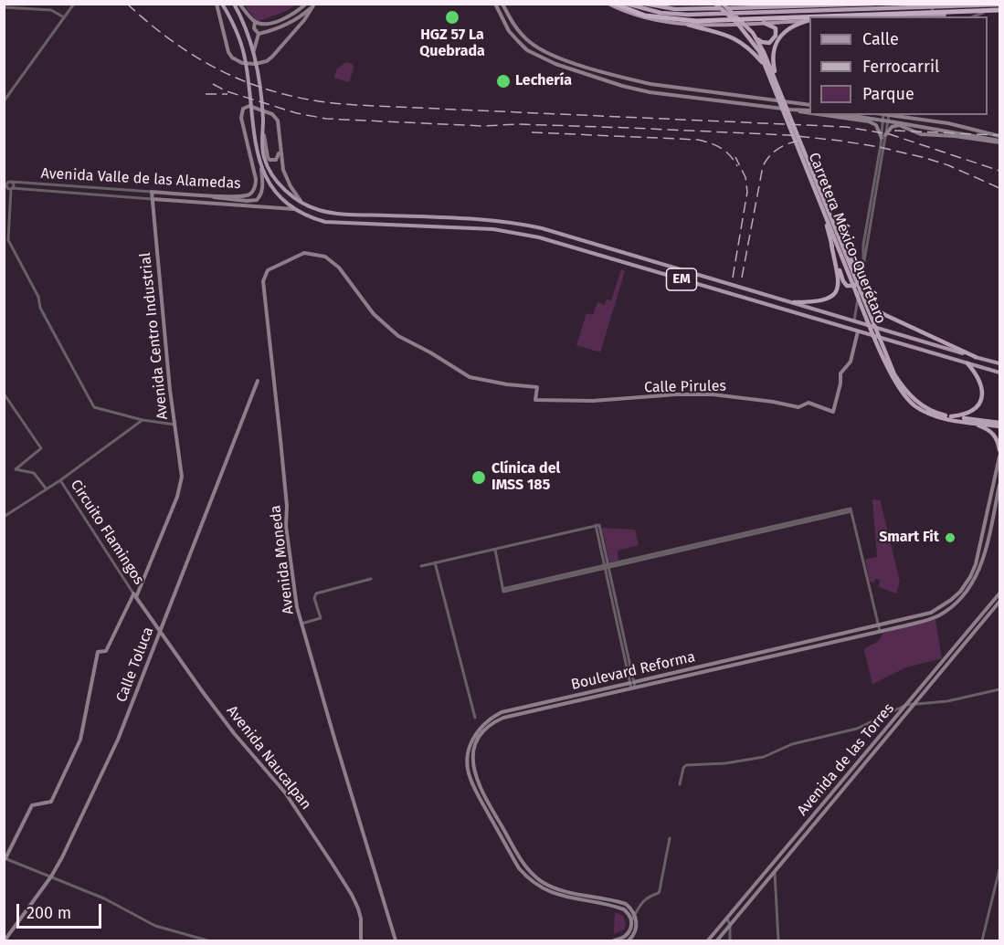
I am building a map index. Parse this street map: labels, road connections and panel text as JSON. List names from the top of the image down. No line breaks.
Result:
{"streets":{"highway":["Carretera México-Querétaro"],"main road":["Avenida Valle de las Alamedas","EM","Avenida Centro Industrial","Calle Pirules","Circuito Flamingos","Avenida Moneda","Calle Toluca","Boulevard Reforma","Avenida Naucalpan","Avenida de las Torres"]},"crossings":[["Avenida Valle de las Alamedas","EM"],["Avenida Valle de las Alamedas","Avenida Centro Industrial"],["EM","Calle Pirules"],["Avenida Centro Industrial","Circuito Flamingos"],["Calle Pirules","Avenida Moneda"],["Circuito Flamingos","Avenida Naucalpan"],["Calle Toluca","Avenida Naucalpan"]],"places":["HGZ 57 La Quebrada","Lechería","Clínica del IMSS 185","Smart Fit"],"legend":["Calle","Ferrocarril","Parque"],"scale_bar":"200 m"}
